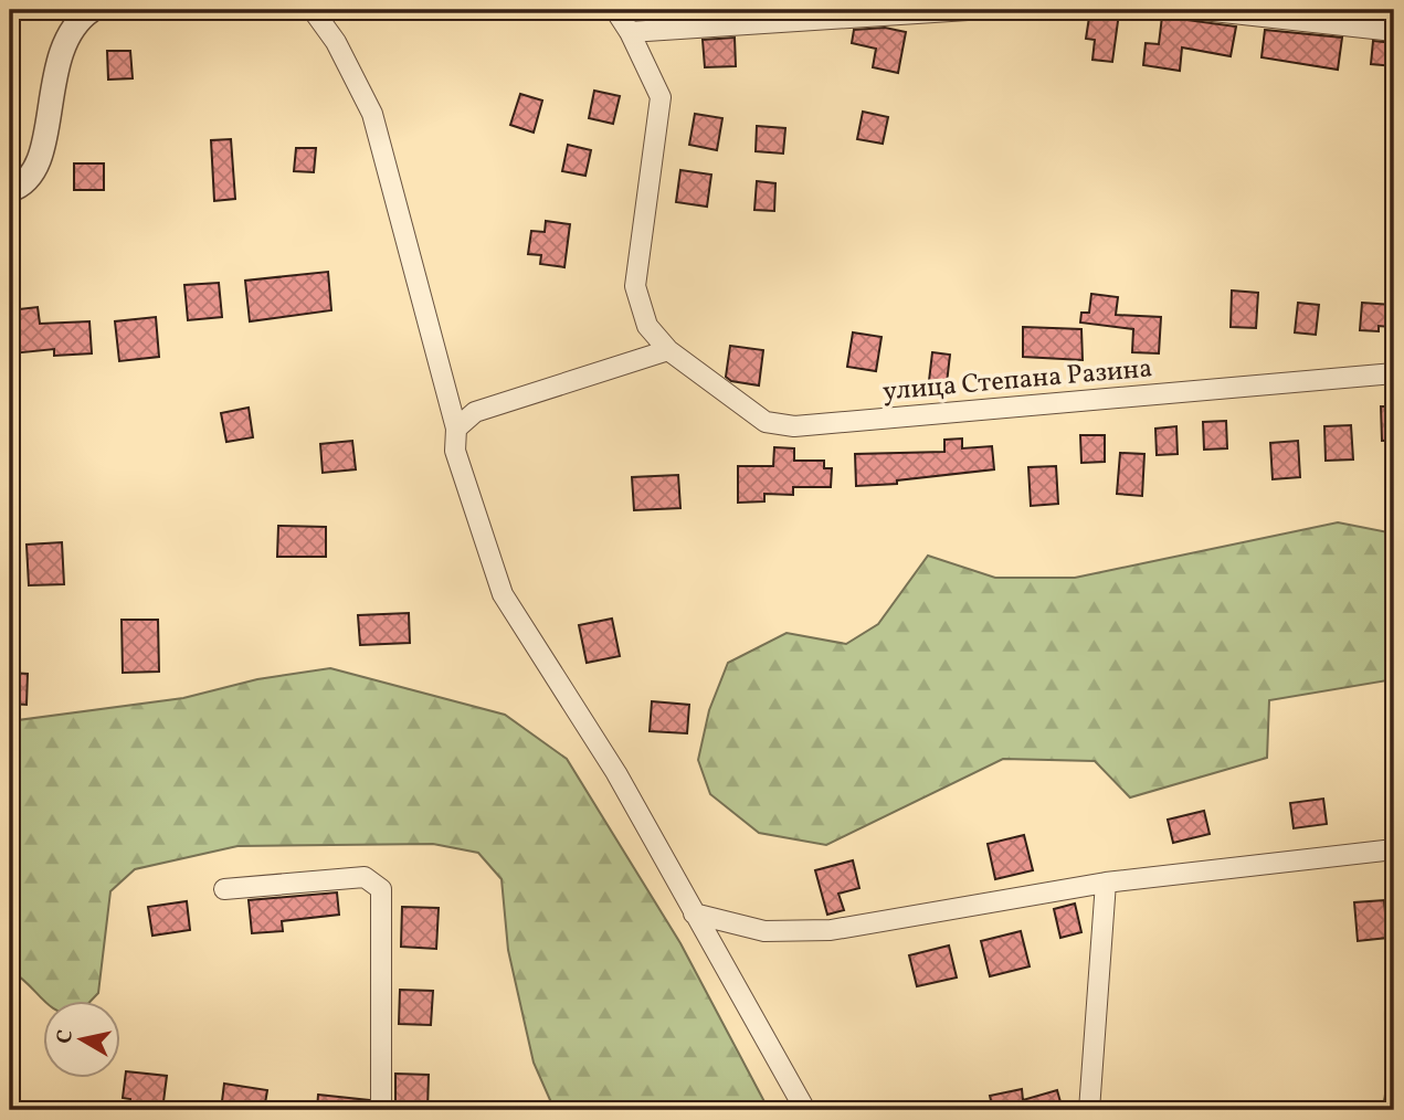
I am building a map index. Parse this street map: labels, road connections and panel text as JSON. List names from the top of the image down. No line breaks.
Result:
{"streets":{"street":["улица Степана Разина"]},"north":"left"}
